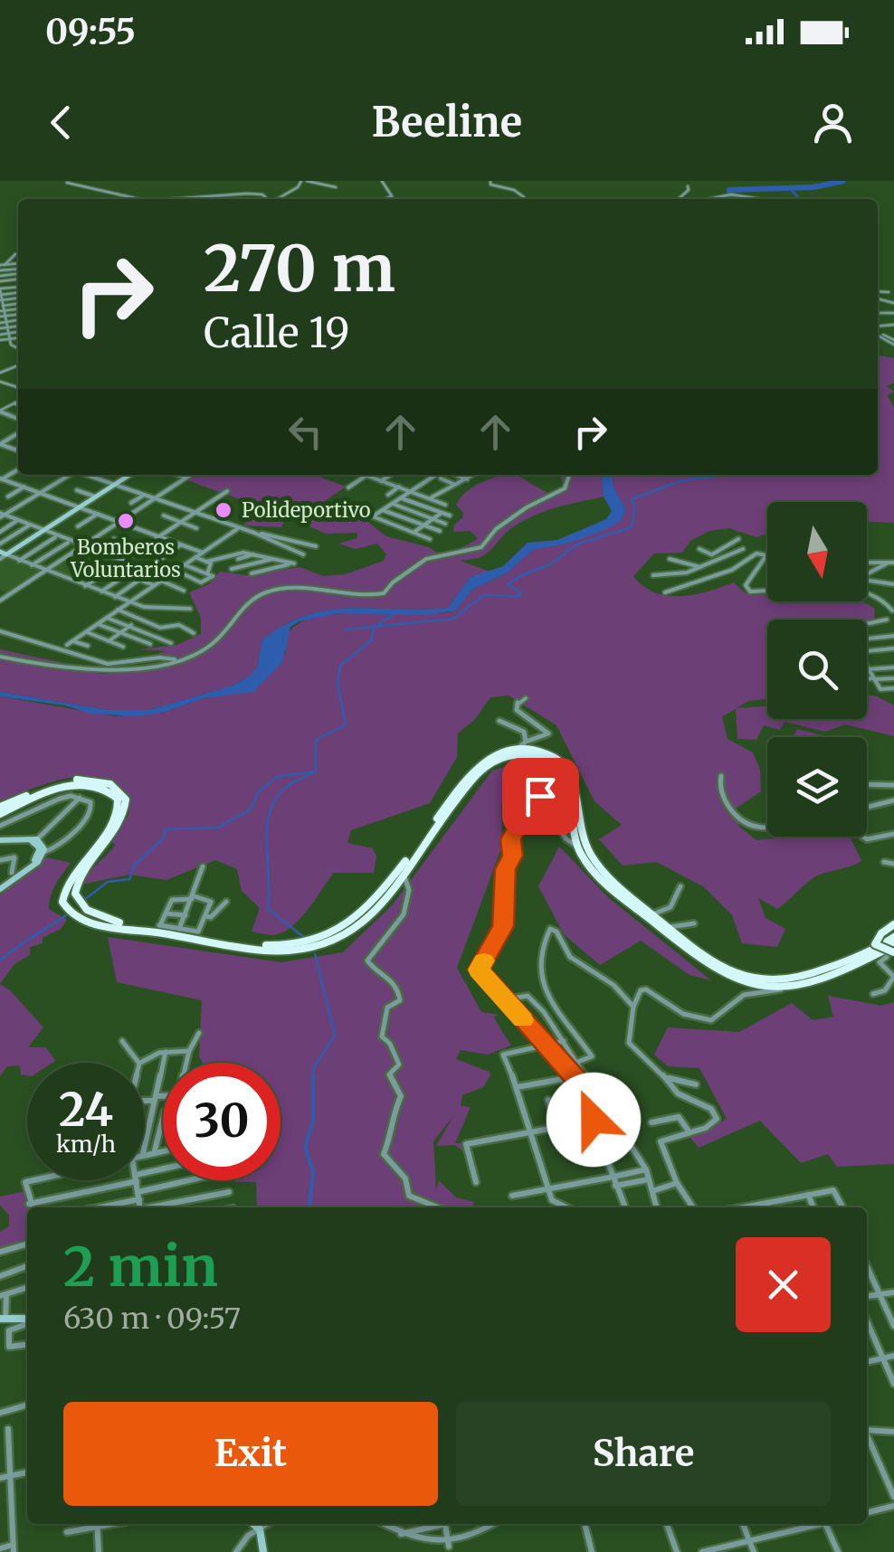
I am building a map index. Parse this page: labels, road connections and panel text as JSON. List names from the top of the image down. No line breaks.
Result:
{"places":["Polideportivo","Bomberos Voluntarios"],"north":"bottom","page":{"status":"09:55","header":"Beeline","turn":["270 m","Calle 19"],"speed":"24 km/h","limit":"30","heading":["2 min","630 m · 09:57"],"buttons":["Exit","Share"]}}
